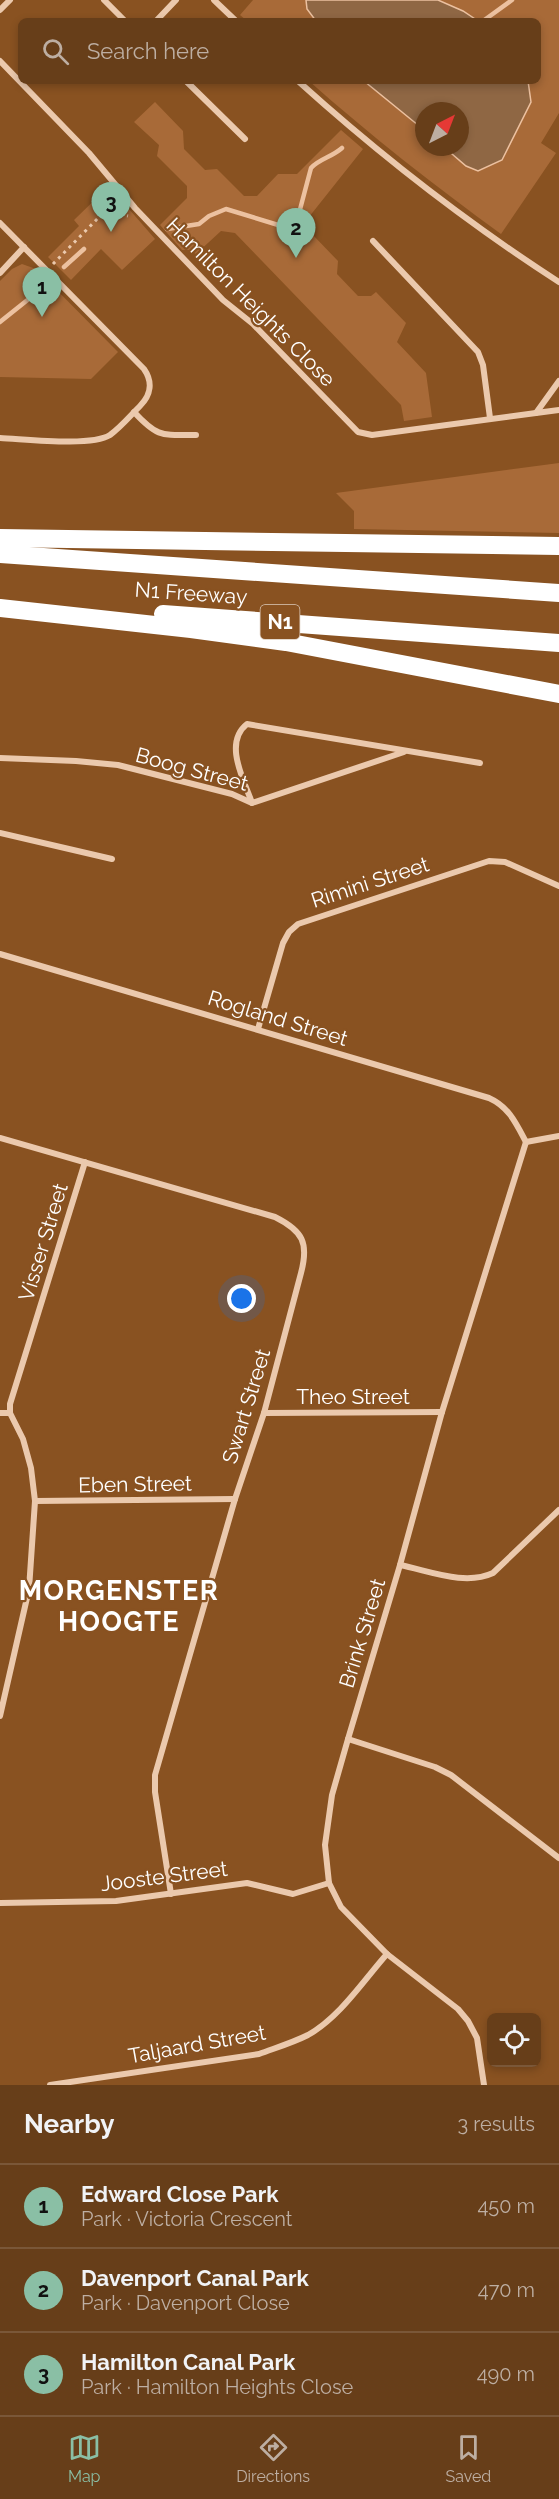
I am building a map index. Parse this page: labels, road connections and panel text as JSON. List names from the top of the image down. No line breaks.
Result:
{"streets":{"highway":["N1 Freeway","N1"],"street":["Hamilton Heights Close","Boog Street","Rimini Street","Rogland Street","Visser Street","Theo Street","Swart Street","Eben Street","Brink Street","Jooste Street","Taljaard Street"]},"crossings":[["Rimini Street","Rogland Street"],["Rogland Street","Brink Street"],["Visser Street","Swart Street"],["Theo Street","Swart Street"],["Theo Street","Brink Street"],["Swart Street","Eben Street"],["Swart Street","Jooste Street"],["Brink Street","Jooste Street"],["Brink Street","Taljaard Street"]],"districts":["MORGENSTER HOOGTE"],"north":"top right","page":{"search":"Search here","pins":["3","2","1"],"heading":["Nearby","3 results"],"list":[{"mark":"1","name":"Edward Close Park","note":"Park · Victoria Crescent","value":"450 m"},{"mark":"2","name":"Davenport Canal Park","note":"Park · Davenport Close","value":"470 m"},{"mark":"3","name":"Hamilton Canal Park","note":"Park · Hamilton Heights Close","value":"490 m"}],"nav":["Map","Directions","Saved"]}}
